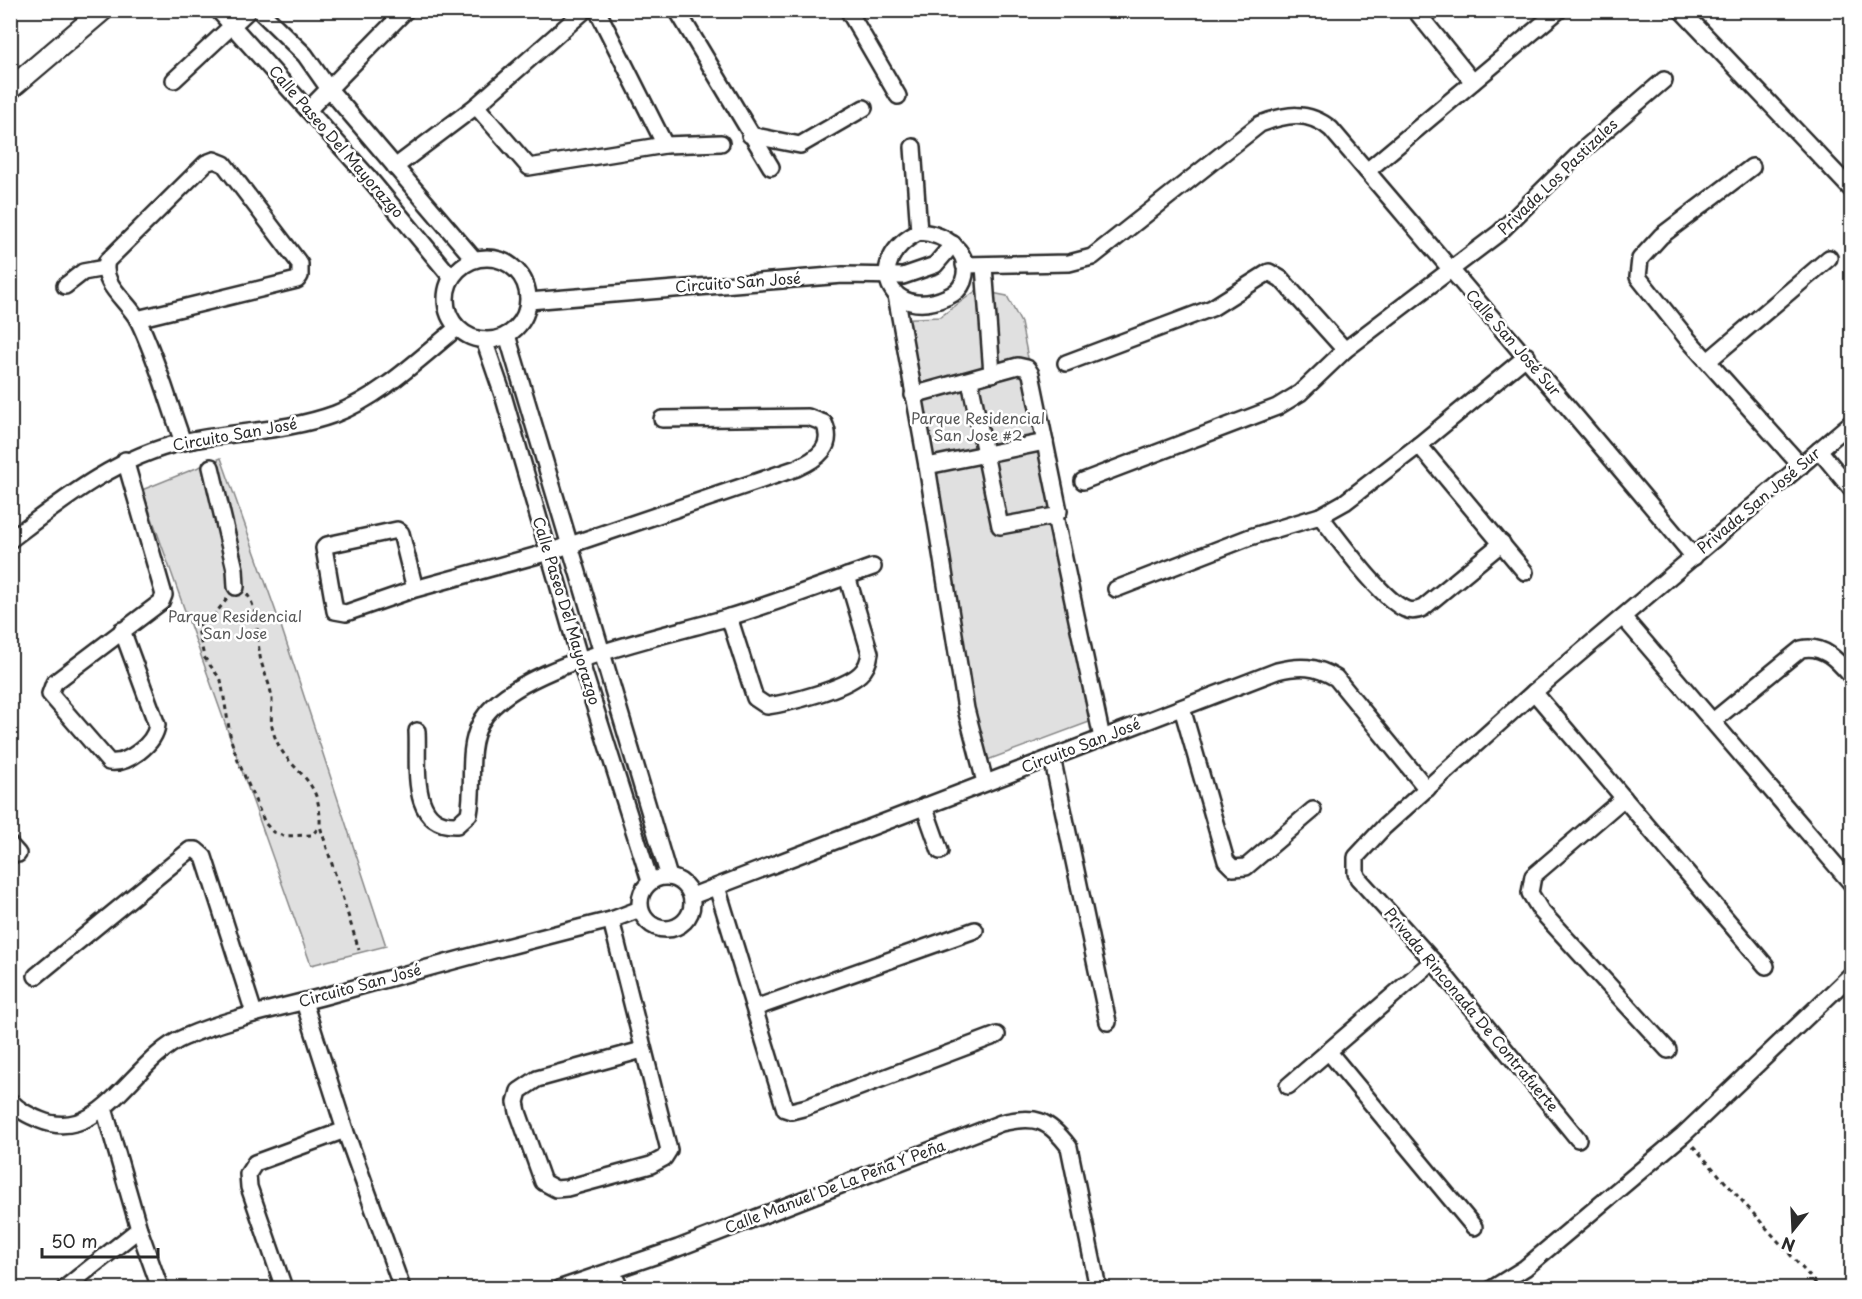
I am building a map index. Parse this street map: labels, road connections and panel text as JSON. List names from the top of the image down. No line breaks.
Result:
{"streets":{"street":["Calle Paseo Del Mayorazgo","Privada Los Pastizales","Circuito San José","Calle San José Sur","Privada San José Sur","Privada Rinconada De Contrafuerte","Calle Manuel De La Peña Y Peña"]},"crossings":[["Calle Paseo Del Mayorazgo","Circuito San José"],["Privada Los Pastizales","Calle San José Sur"],["Circuito San José","Privada Rinconada De Contrafuerte"],["Calle San José Sur","Privada San José Sur"]],"parks":["Parque Residencial San Jose #2","Parque Residencial San Jose"],"scale_bar":"50 m","north":"bottom"}
